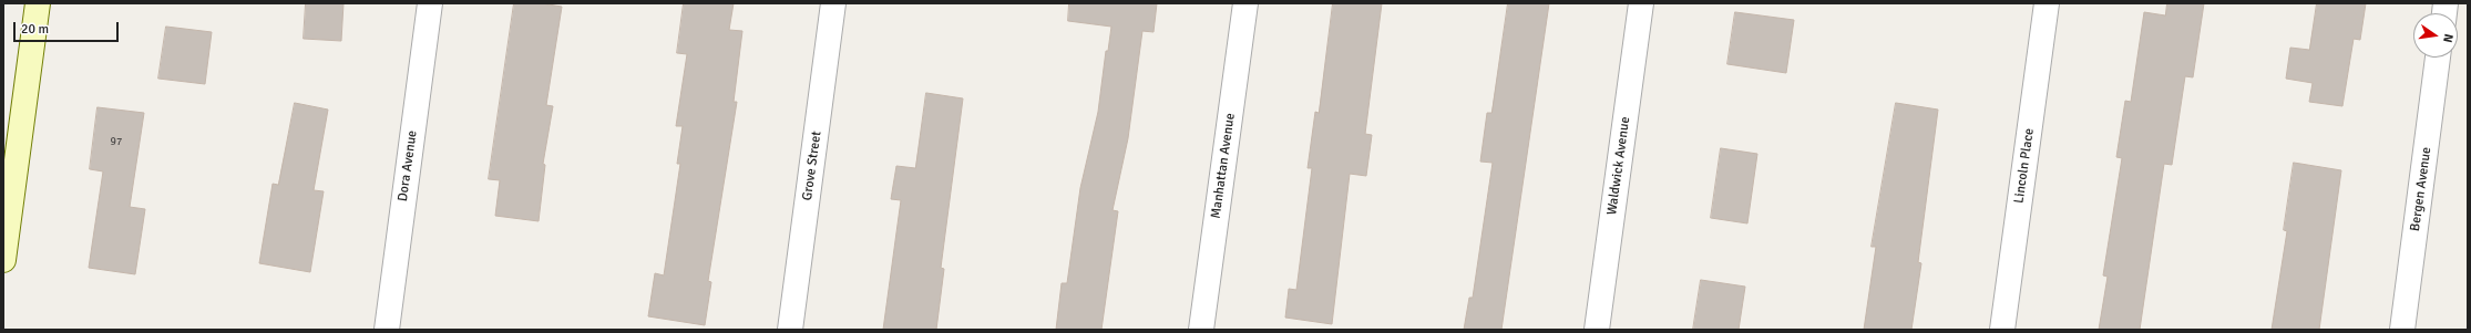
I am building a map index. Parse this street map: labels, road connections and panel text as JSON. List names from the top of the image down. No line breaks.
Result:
{"streets":{"street":["Dora Avenue","Grove Street","Manhattan Avenue","Waldwick Avenue","Lincoln Place","Bergen Avenue"]},"house_numbers":["97"],"scale_bar":"20 m","north":"right"}
